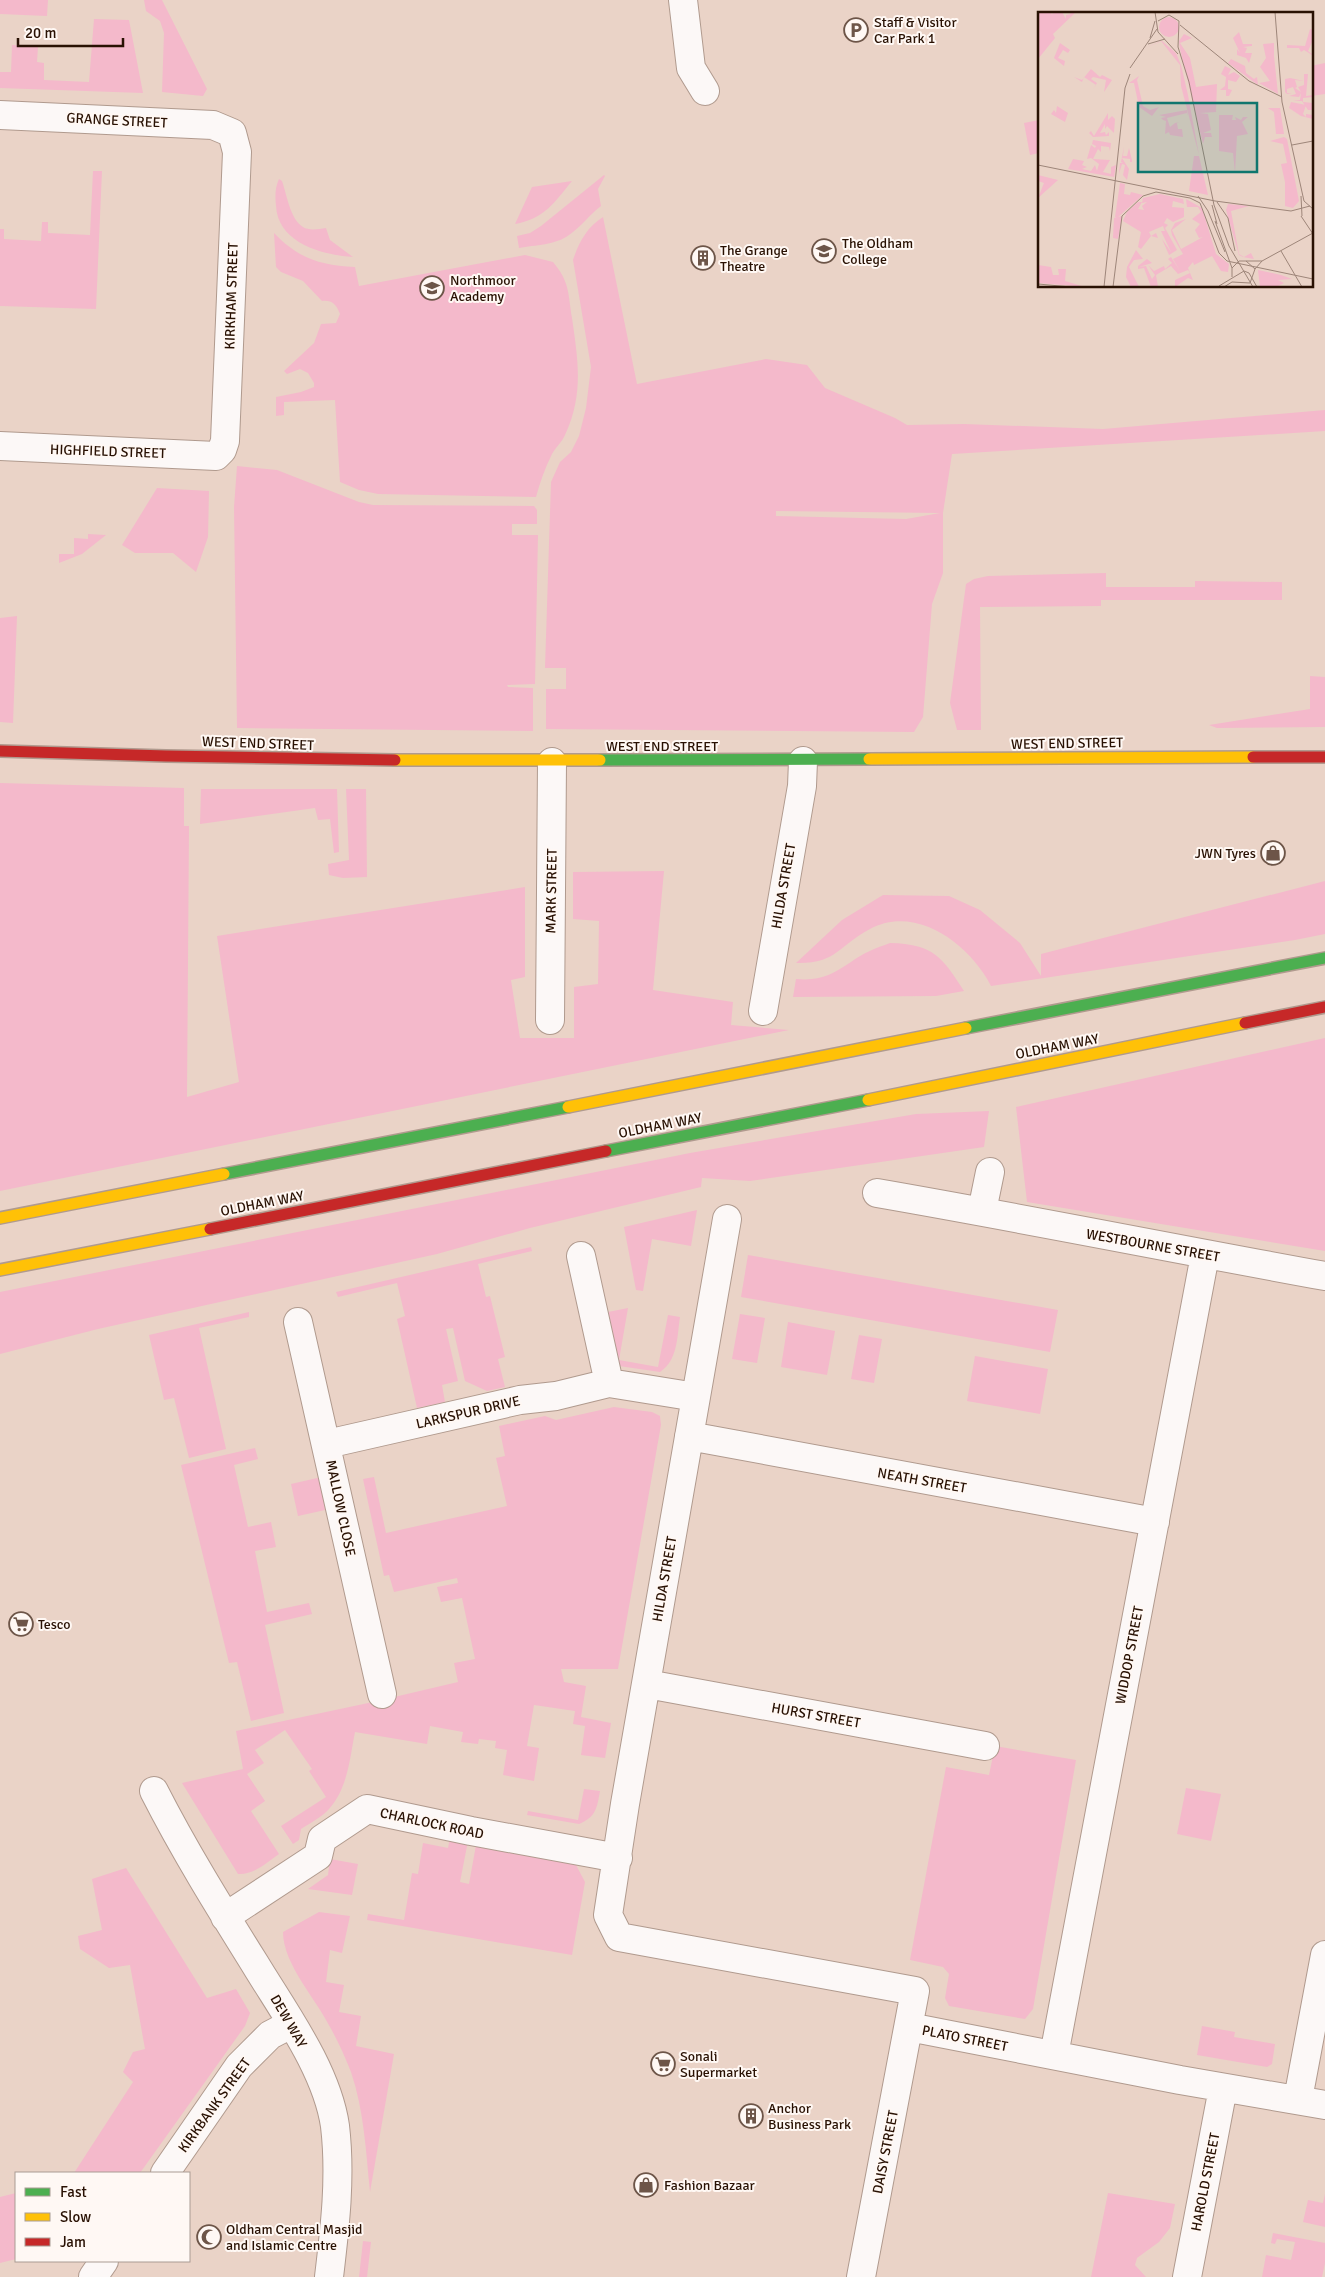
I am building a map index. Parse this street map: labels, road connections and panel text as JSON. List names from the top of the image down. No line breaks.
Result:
{"streets":{"main road":["WEST END STREET","OLDHAM WAY"],"street":["GRANGE STREET","KIRKHAM STREET","HIGHFIELD STREET","HILDA STREET","MARK STREET","WESTBOURNE STREET","LARKSPUR DRIVE","NEATH STREET","MALLOW CLOSE","WIDDOP STREET","HURST STREET","CHARLOCK ROAD","DEW WAY","PLATO STREET","KIRKBANK STREET","DAISY STREET","HAROLD STREET"]},"crossings":[["GRANGE STREET","KIRKHAM STREET"],["KIRKHAM STREET","HIGHFIELD STREET"],["WEST END STREET","HILDA STREET"],["WEST END STREET","MARK STREET"],["HILDA STREET","LARKSPUR DRIVE"],["HILDA STREET","NEATH STREET"],["HILDA STREET","HURST STREET"],["HILDA STREET","CHARLOCK ROAD"],["HILDA STREET","PLATO STREET"],["WESTBOURNE STREET","WIDDOP STREET"],["LARKSPUR DRIVE","MALLOW CLOSE"],["NEATH STREET","WIDDOP STREET"],["WIDDOP STREET","PLATO STREET"],["CHARLOCK ROAD","DEW WAY"],["DEW WAY","KIRKBANK STREET"],["PLATO STREET","DAISY STREET"],["PLATO STREET","HAROLD STREET"]],"places":{"parking":["Staff & Visitor Car Park 1"],"school or university":["The Oldham College","Northmoor Academy"],"building":["The Grange Theatre","Anchor Business Park"],"shop":["JWN Tyres","Fashion Bazaar"],"supermarket":["Tesco","Sonali Supermarket"],"mosque":["Oldham Central Masjid and Islamic Centre"]},"legend":["Fast","Slow","Jam"],"scale_bar":"20 m"}
